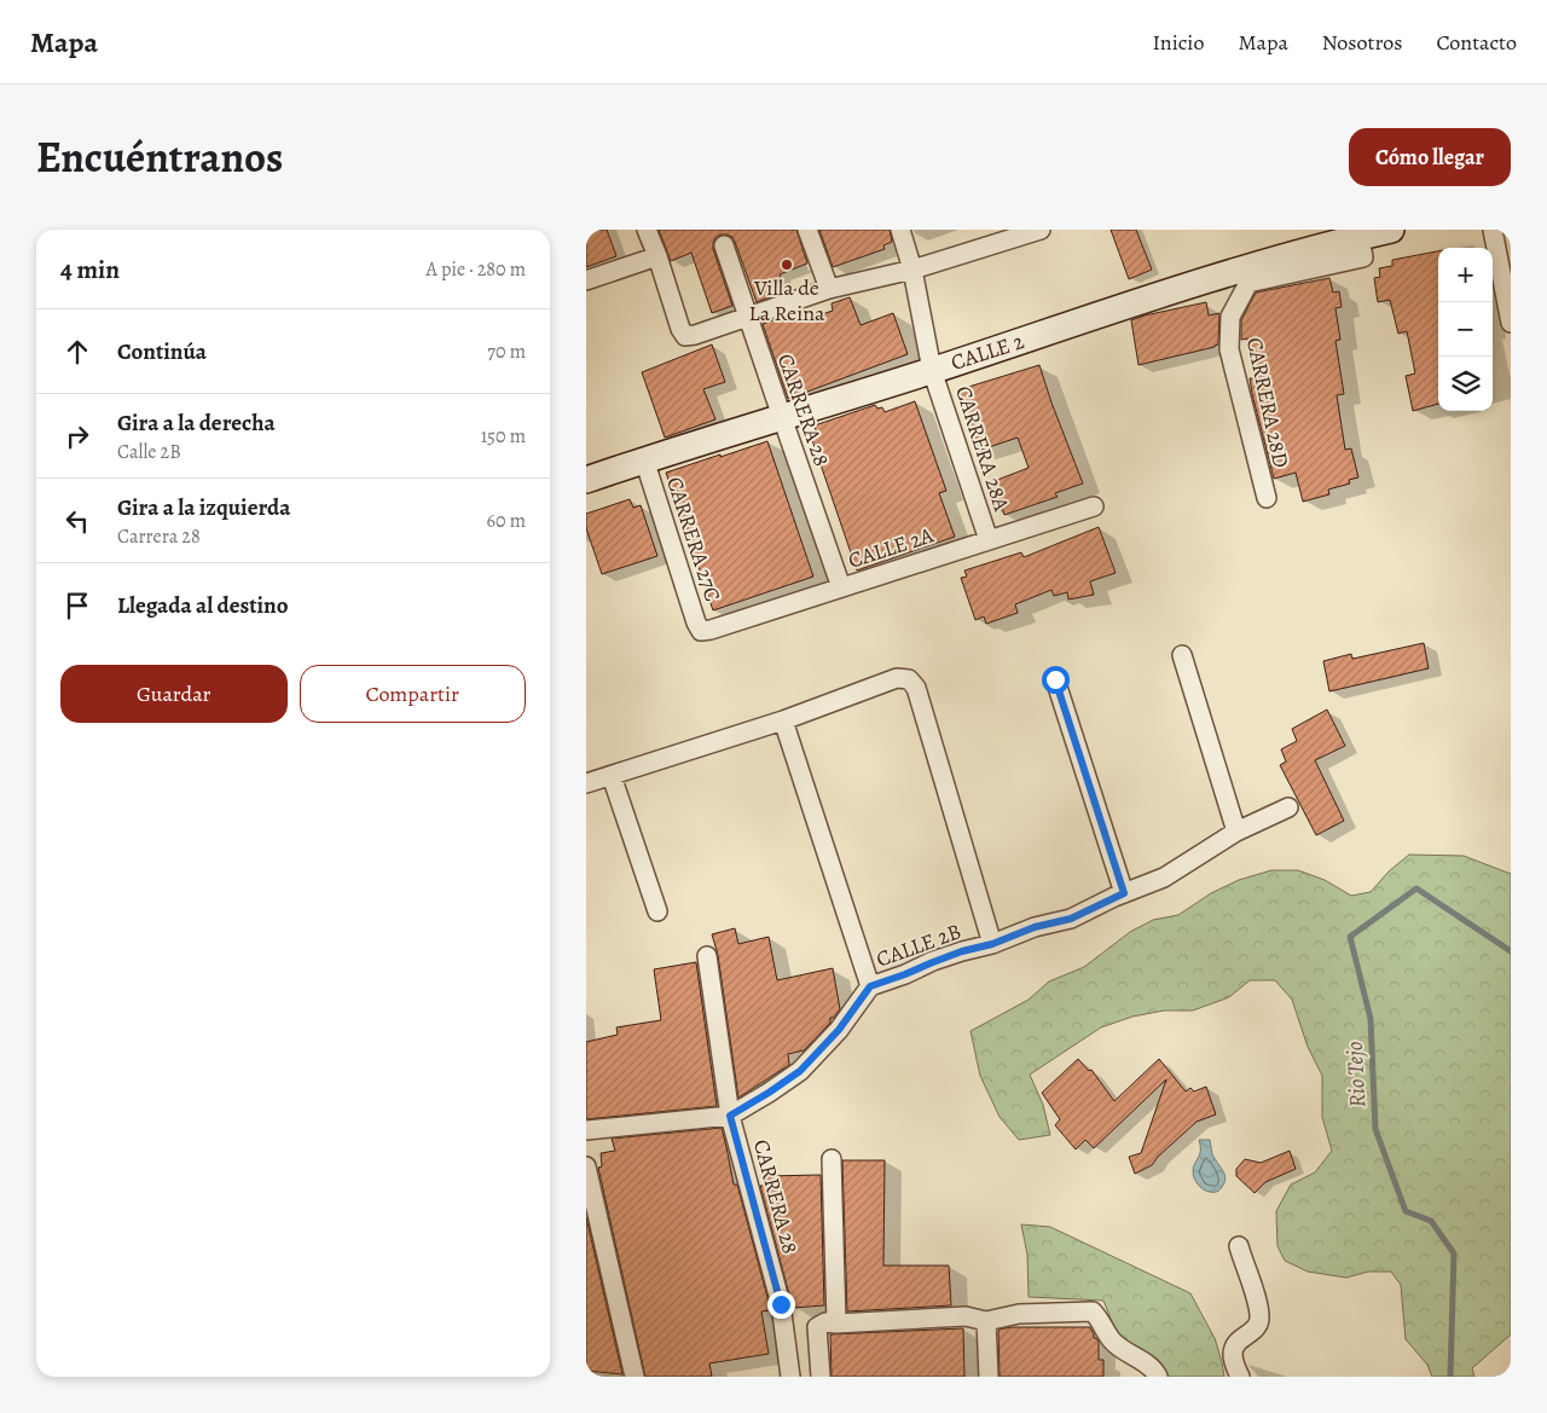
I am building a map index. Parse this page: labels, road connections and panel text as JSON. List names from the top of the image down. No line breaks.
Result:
{"streets":{"street":["CALLE 2","CARRERA 28D","CARRERA 28","CARRERA 28A","CARRERA 27C","CALLE 2A","CALLE 2B"]},"crossings":[["CALLE 2","CARRERA 28D"],["CALLE 2","CARRERA 28"],["CALLE 2","CARRERA 28A"],["CALLE 2","CARRERA 27C"],["CARRERA 28","CALLE 2A"],["CARRERA 28","CALLE 2B"],["CARRERA 28A","CALLE 2A"],["CARRERA 27C","CALLE 2A"]],"water":["Rio Tejo"],"places":["Villa de La Reina"],"page":{"header":"Mapa","nav":["Inicio","Mapa","Nosotros","Contacto"],"title":"Encuéntranos","buttons":["Cómo llegar",["Guardar","Compartir"]],"heading":["4 min","A pie · 280 m"],"map_buttons":["+","−"],"list":[["Continúa","70 m"],["Gira a la derecha","Calle 2B","150 m"],["Gira a la izquierda","Carrera 28","60 m"],"Llegada al destino"]}}
